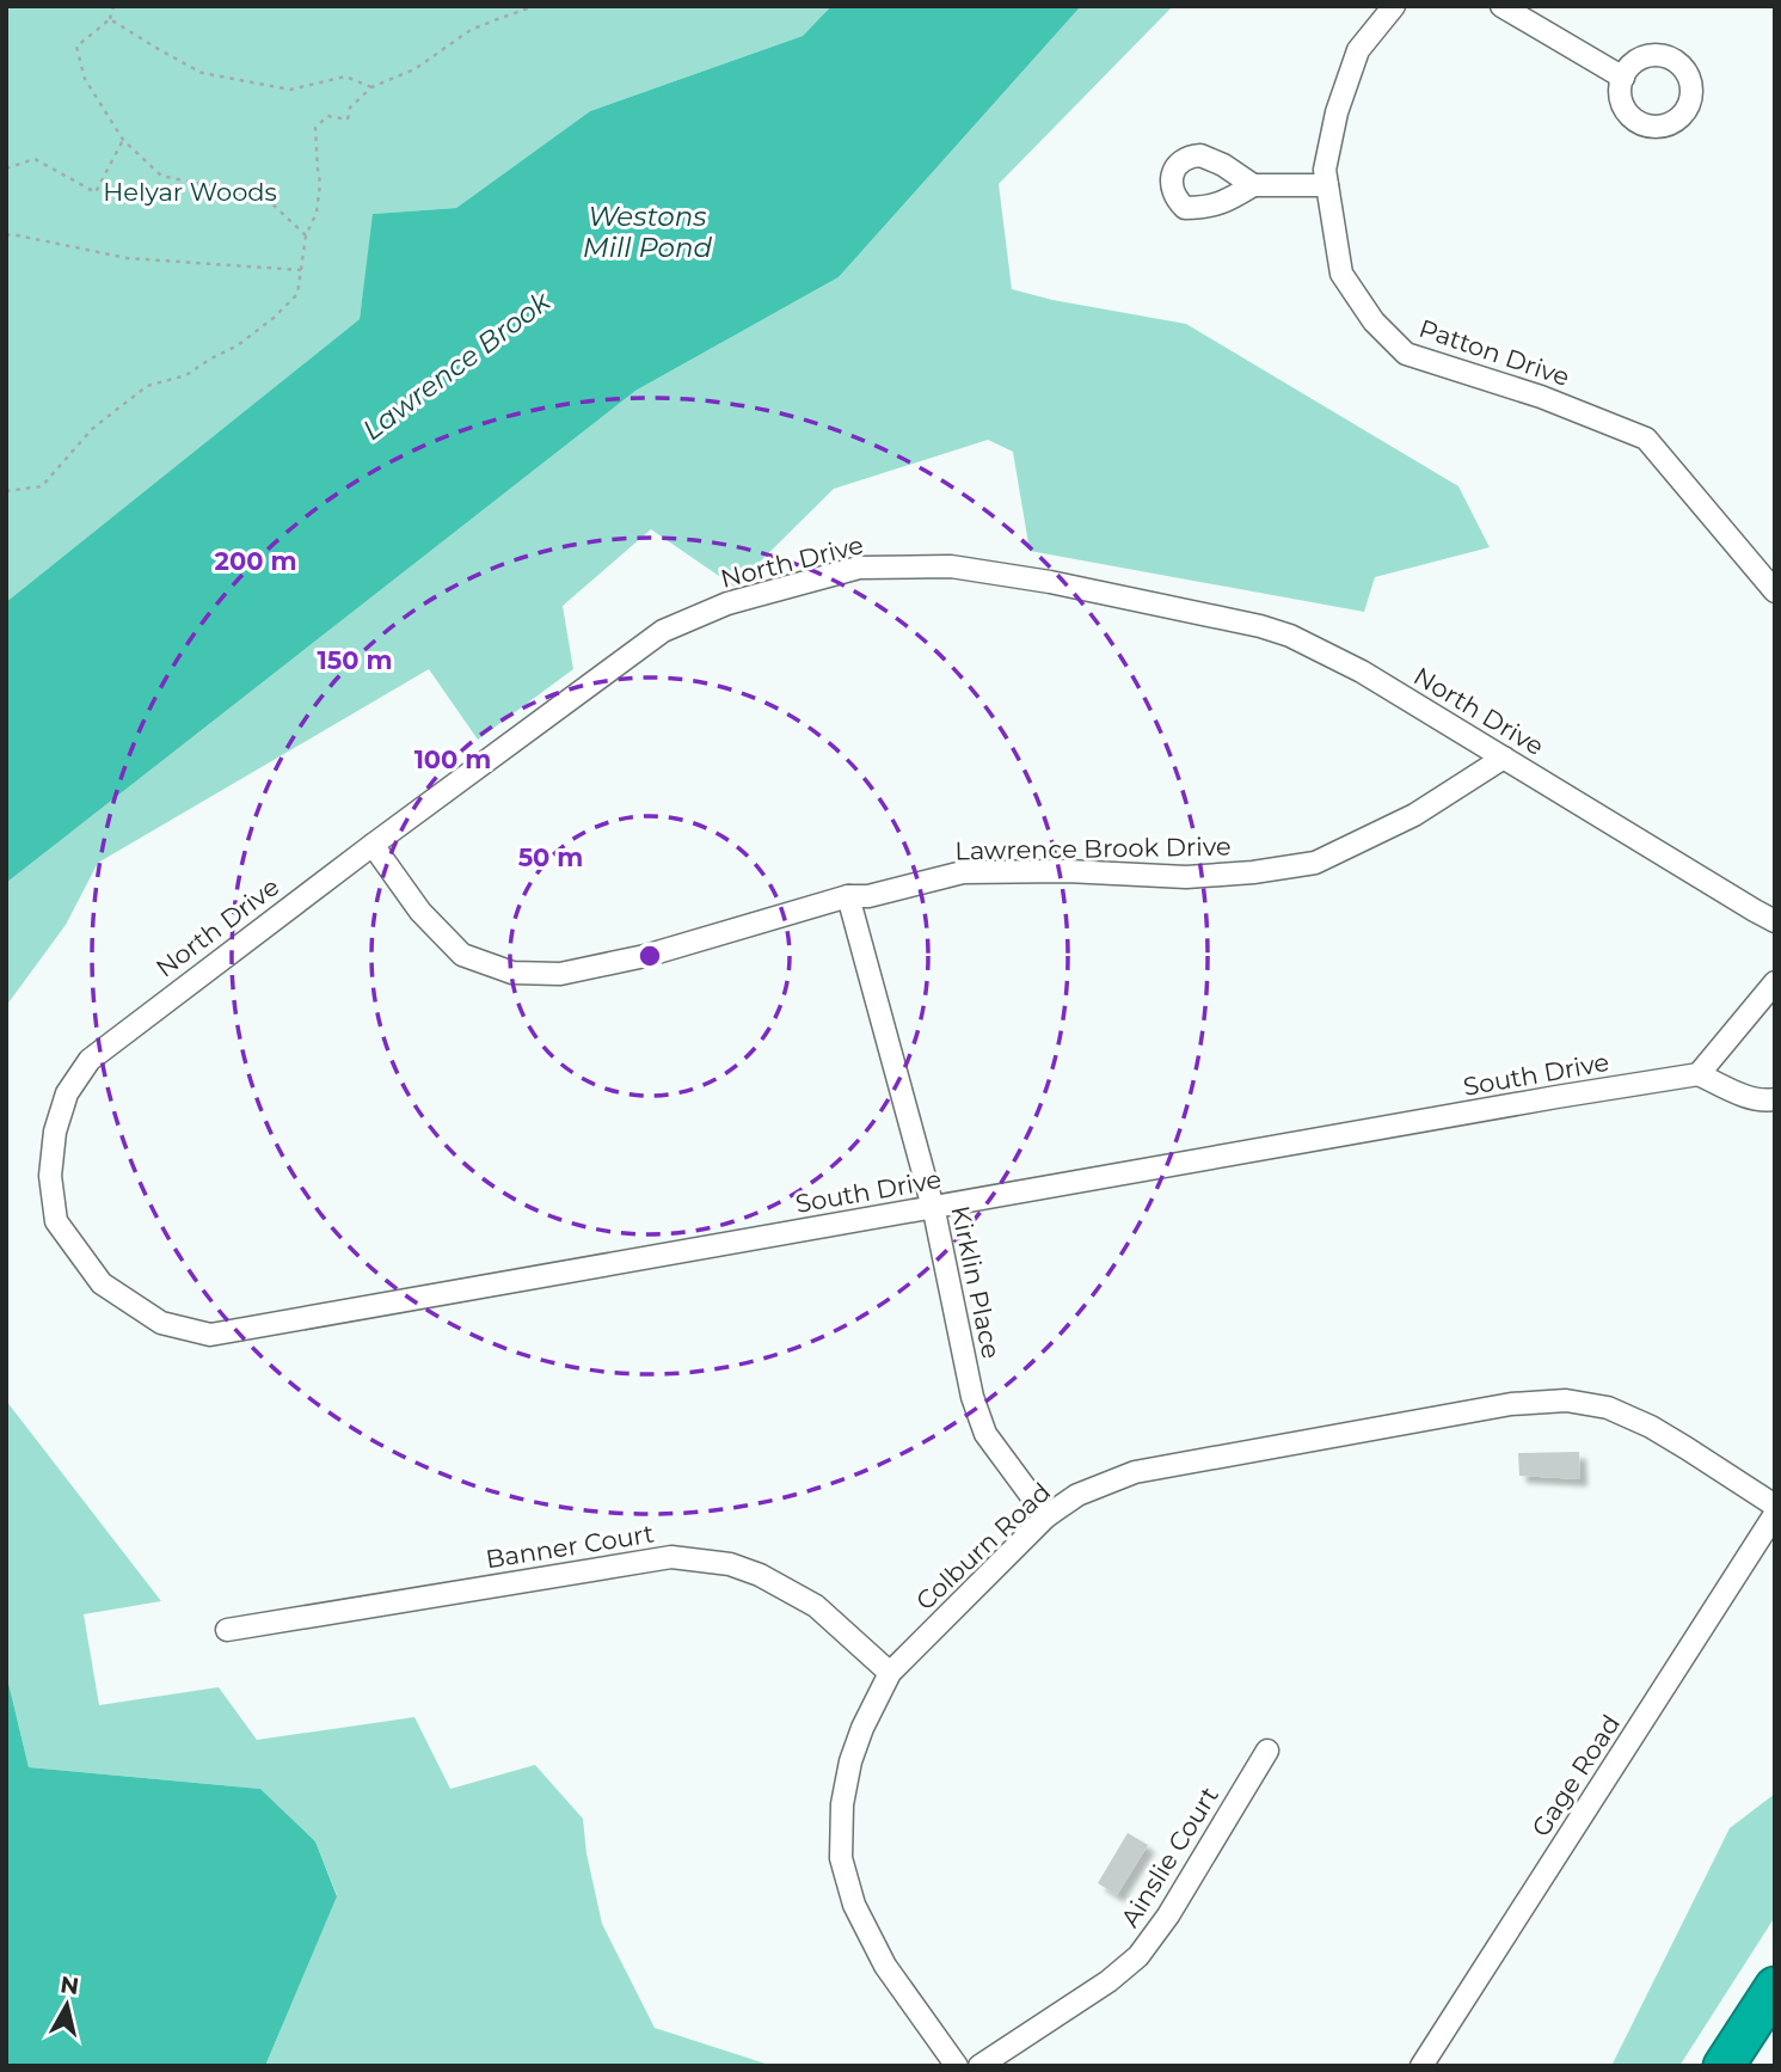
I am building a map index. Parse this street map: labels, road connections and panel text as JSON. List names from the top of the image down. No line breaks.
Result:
{"streets":{"street":["Patton Drive","North Drive","Lawrence Brook Drive","South Drive","Kirklin Place","Banner Court","Colburn Road","Gage Road","Ainslie Court"]},"crossings":[["North Drive","Lawrence Brook Drive"],["North Drive","South Drive"],["Lawrence Brook Drive","Kirklin Place"],["South Drive","Kirklin Place"],["Kirklin Place","Colburn Road"],["Banner Court","Colburn Road"]],"water":["Westons Mill Pond","Lawrence Brook"],"parks":["Helyar Woods"],"north":"top","rings":["200 m","150 m","100 m","50 m"]}
